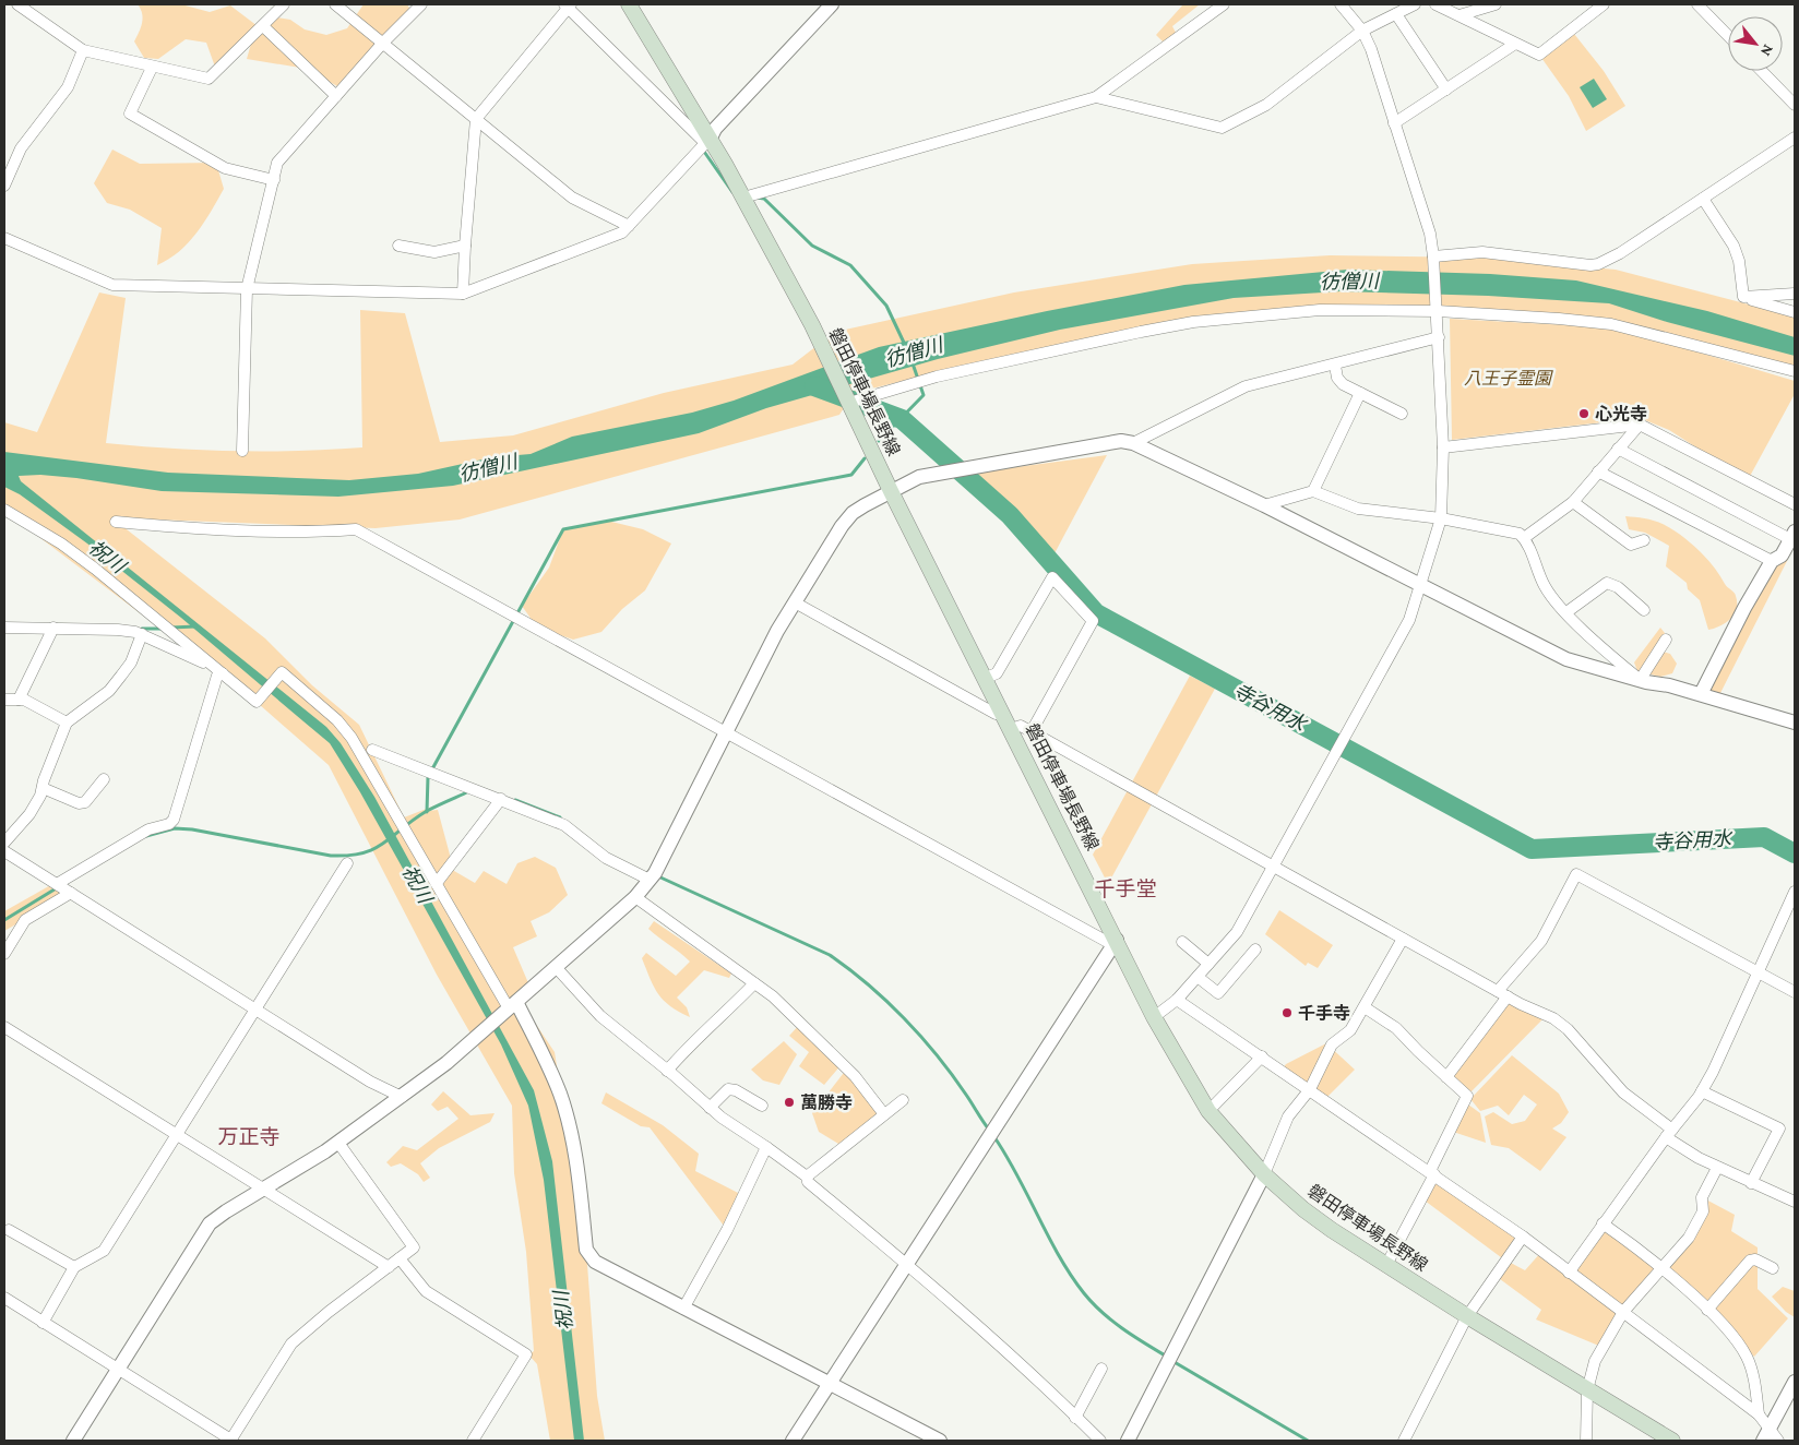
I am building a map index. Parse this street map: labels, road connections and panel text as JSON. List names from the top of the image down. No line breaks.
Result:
{"streets":{"main road":["磐田停車場長野線"]},"districts":["千手堂","万正寺"],"water":["彷僧川","祝川","寺谷用水"],"parks":["八王子霊園"],"places":["心光寺","千手寺","萬勝寺"],"north":"bottom right"}
